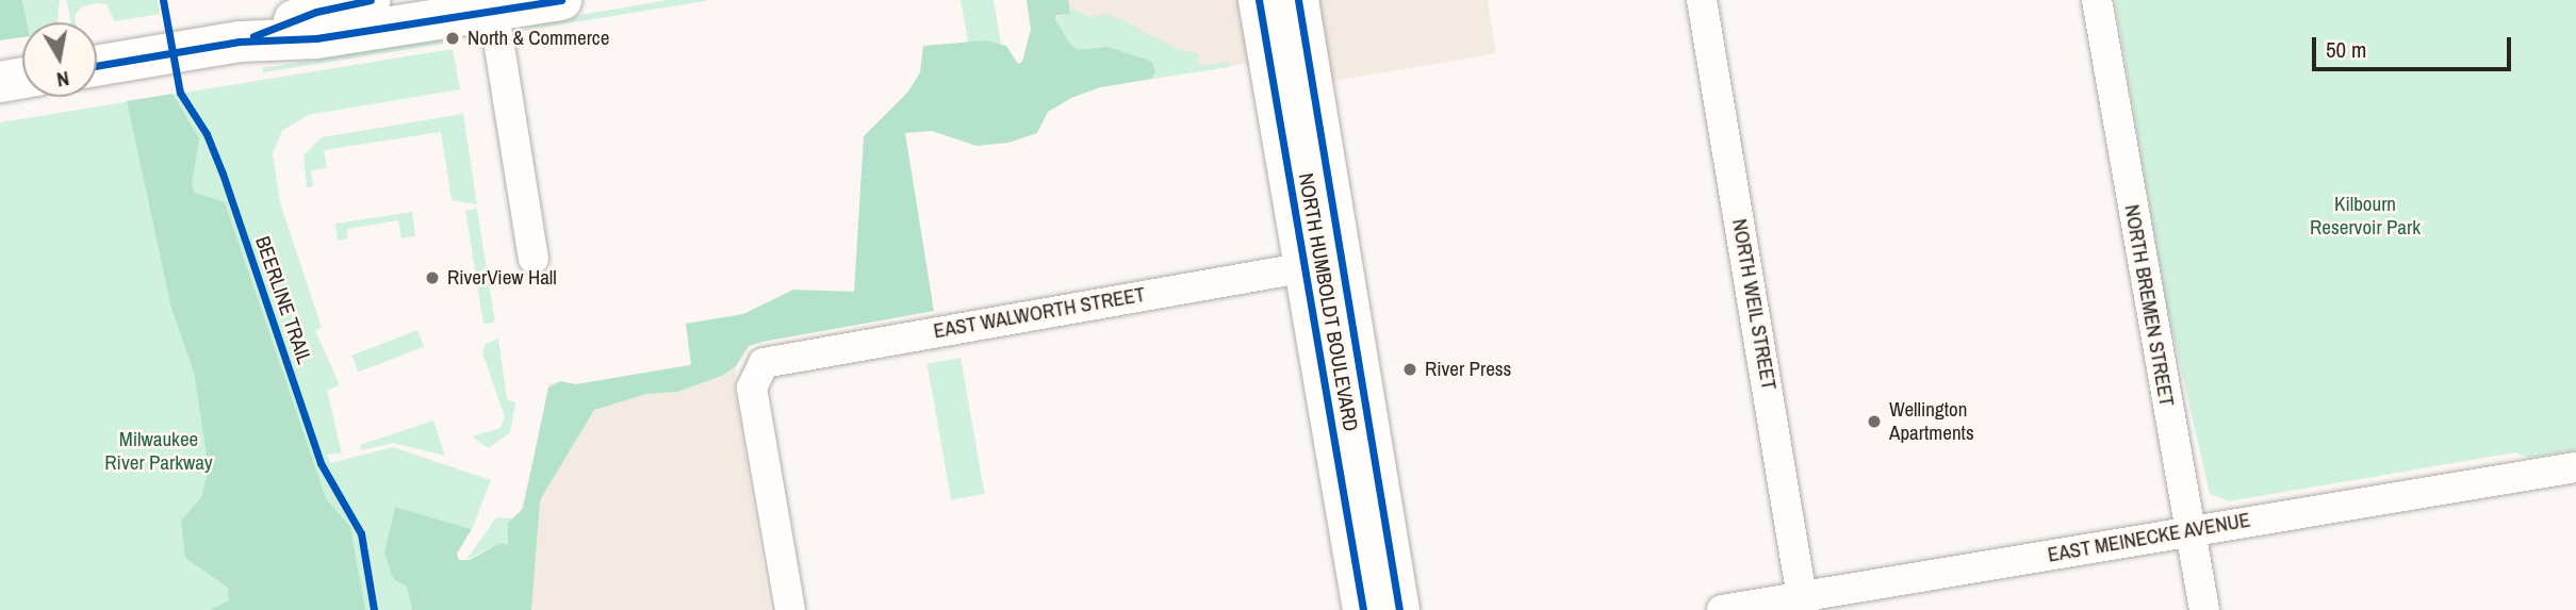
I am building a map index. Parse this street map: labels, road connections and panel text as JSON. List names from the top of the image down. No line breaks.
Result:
{"streets":{"main road":["NORTH HUMBOLDT BOULEVARD"],"street":["NORTH WEIL STREET","NORTH BREMEN STREET","EAST WALWORTH STREET","EAST MEINECKE AVENUE"],"cycle path":["BEERLINE TRAIL"]},"crossings":[["NORTH HUMBOLDT BOULEVARD","EAST WALWORTH STREET"],["NORTH WEIL STREET","EAST MEINECKE AVENUE"],["NORTH BREMEN STREET","EAST MEINECKE AVENUE"]],"parks":["Kilbourn Reservoir Park","Milwaukee River Parkway"],"places":["North & Commerce","RiverView Hall","River Press","Wellington Apartments"],"scale_bar":"50 m","north":"bottom"}
